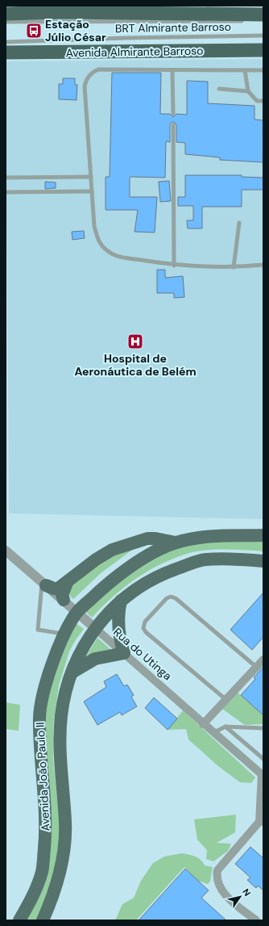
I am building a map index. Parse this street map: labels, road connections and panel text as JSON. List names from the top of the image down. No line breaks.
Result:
{"streets":{"highway":["Avenida Almirante Barroso"],"main road":["Avenida João Paulo II"],"street":["Rua do Utinga"],"lane":["BRT Almirante Barroso"]},"crossings":[["Rua do Utinga","Avenida João Paulo II"]],"places":{"bus stop":["Estação Júlio César"],"hospital":["Hospital de Aeronáutica de Belém"]},"north":"top right"}
